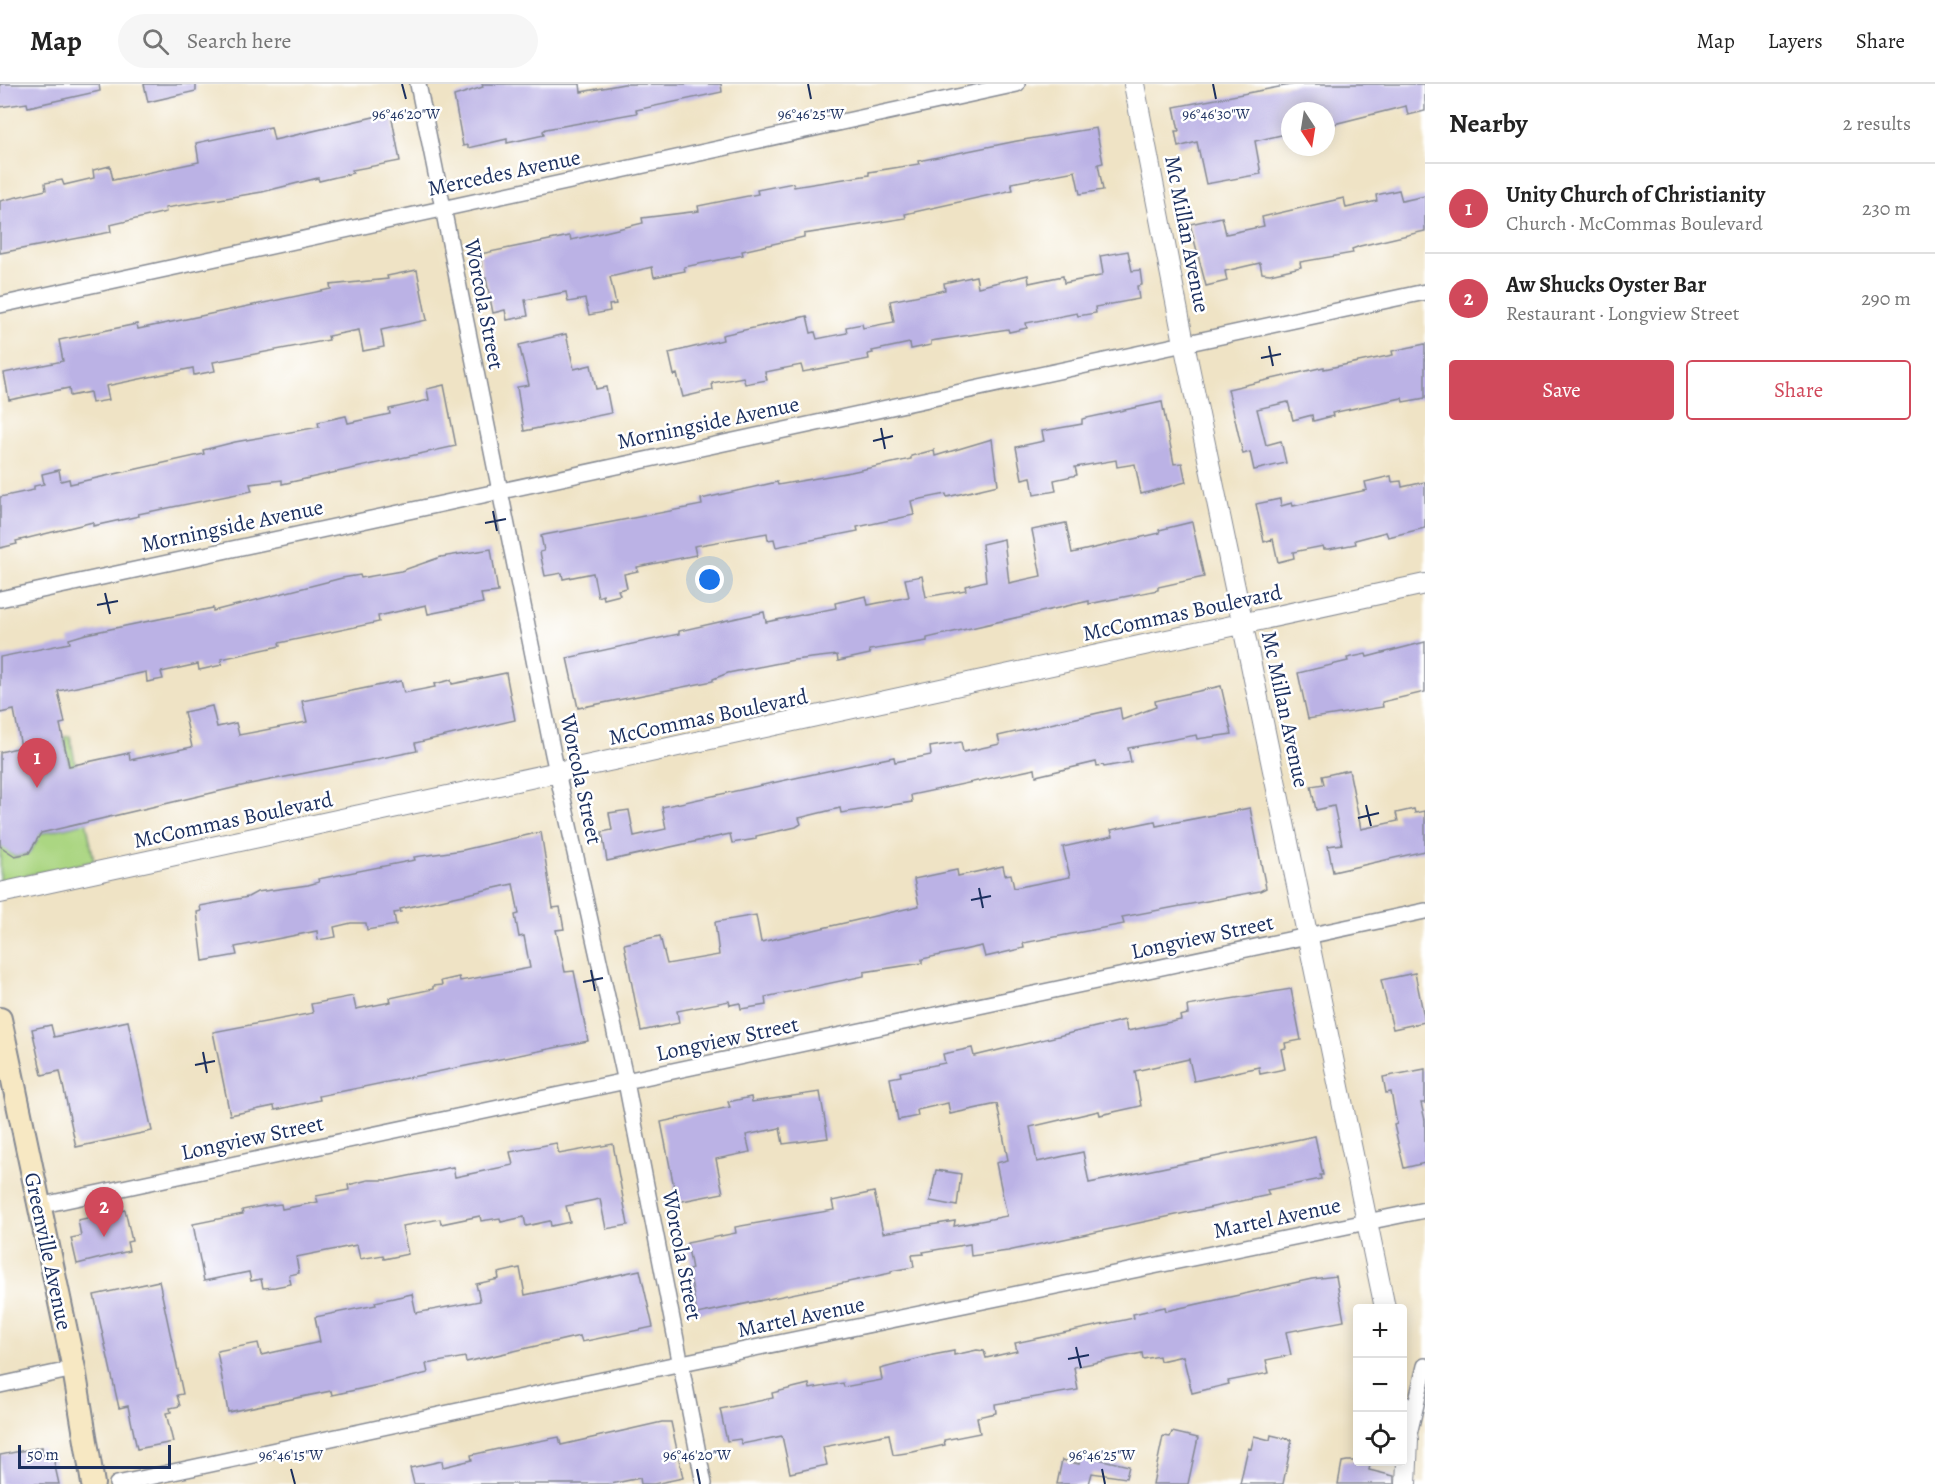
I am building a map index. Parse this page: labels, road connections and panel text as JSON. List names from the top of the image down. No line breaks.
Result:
{"streets":{"main road":["Greenville Avenue"],"street":["Mercedes Avenue","Mc Millan Avenue","Worcola Street","Morningside Avenue","McCommas Boulevard","Longview Street","Martel Avenue"]},"crossings":[["Mercedes Avenue","Worcola Street"],["Mc Millan Avenue","Morningside Avenue"],["Mc Millan Avenue","McCommas Boulevard"],["Mc Millan Avenue","Longview Street"],["Mc Millan Avenue","Martel Avenue"],["Worcola Street","Morningside Avenue"],["Worcola Street","McCommas Boulevard"],["Worcola Street","Longview Street"],["Worcola Street","Martel Avenue"],["Longview Street","Greenville Avenue"]],"scale_bar":"50 m","north":"bottom","page":{"header":"Map","search":"Search here","nav":["Map","Layers","Share"],"heading":["Nearby","2 results"],"list":[{"mark":"1","name":"Unity Church of Christianity","note":"Church · McCommas Boulevard","value":"230 m"},{"mark":"2","name":"Aw Shucks Oyster Bar","note":"Restaurant · Longview Street","value":"290 m"}],"buttons":["Save","Share"],"pins":["1","2"],"map_buttons":["+","−"],"scale":"50 m"},"coordinates":["96°46'20\"W","96°46'25\"W","96°46'30\"W","96°46'15\"W"]}
